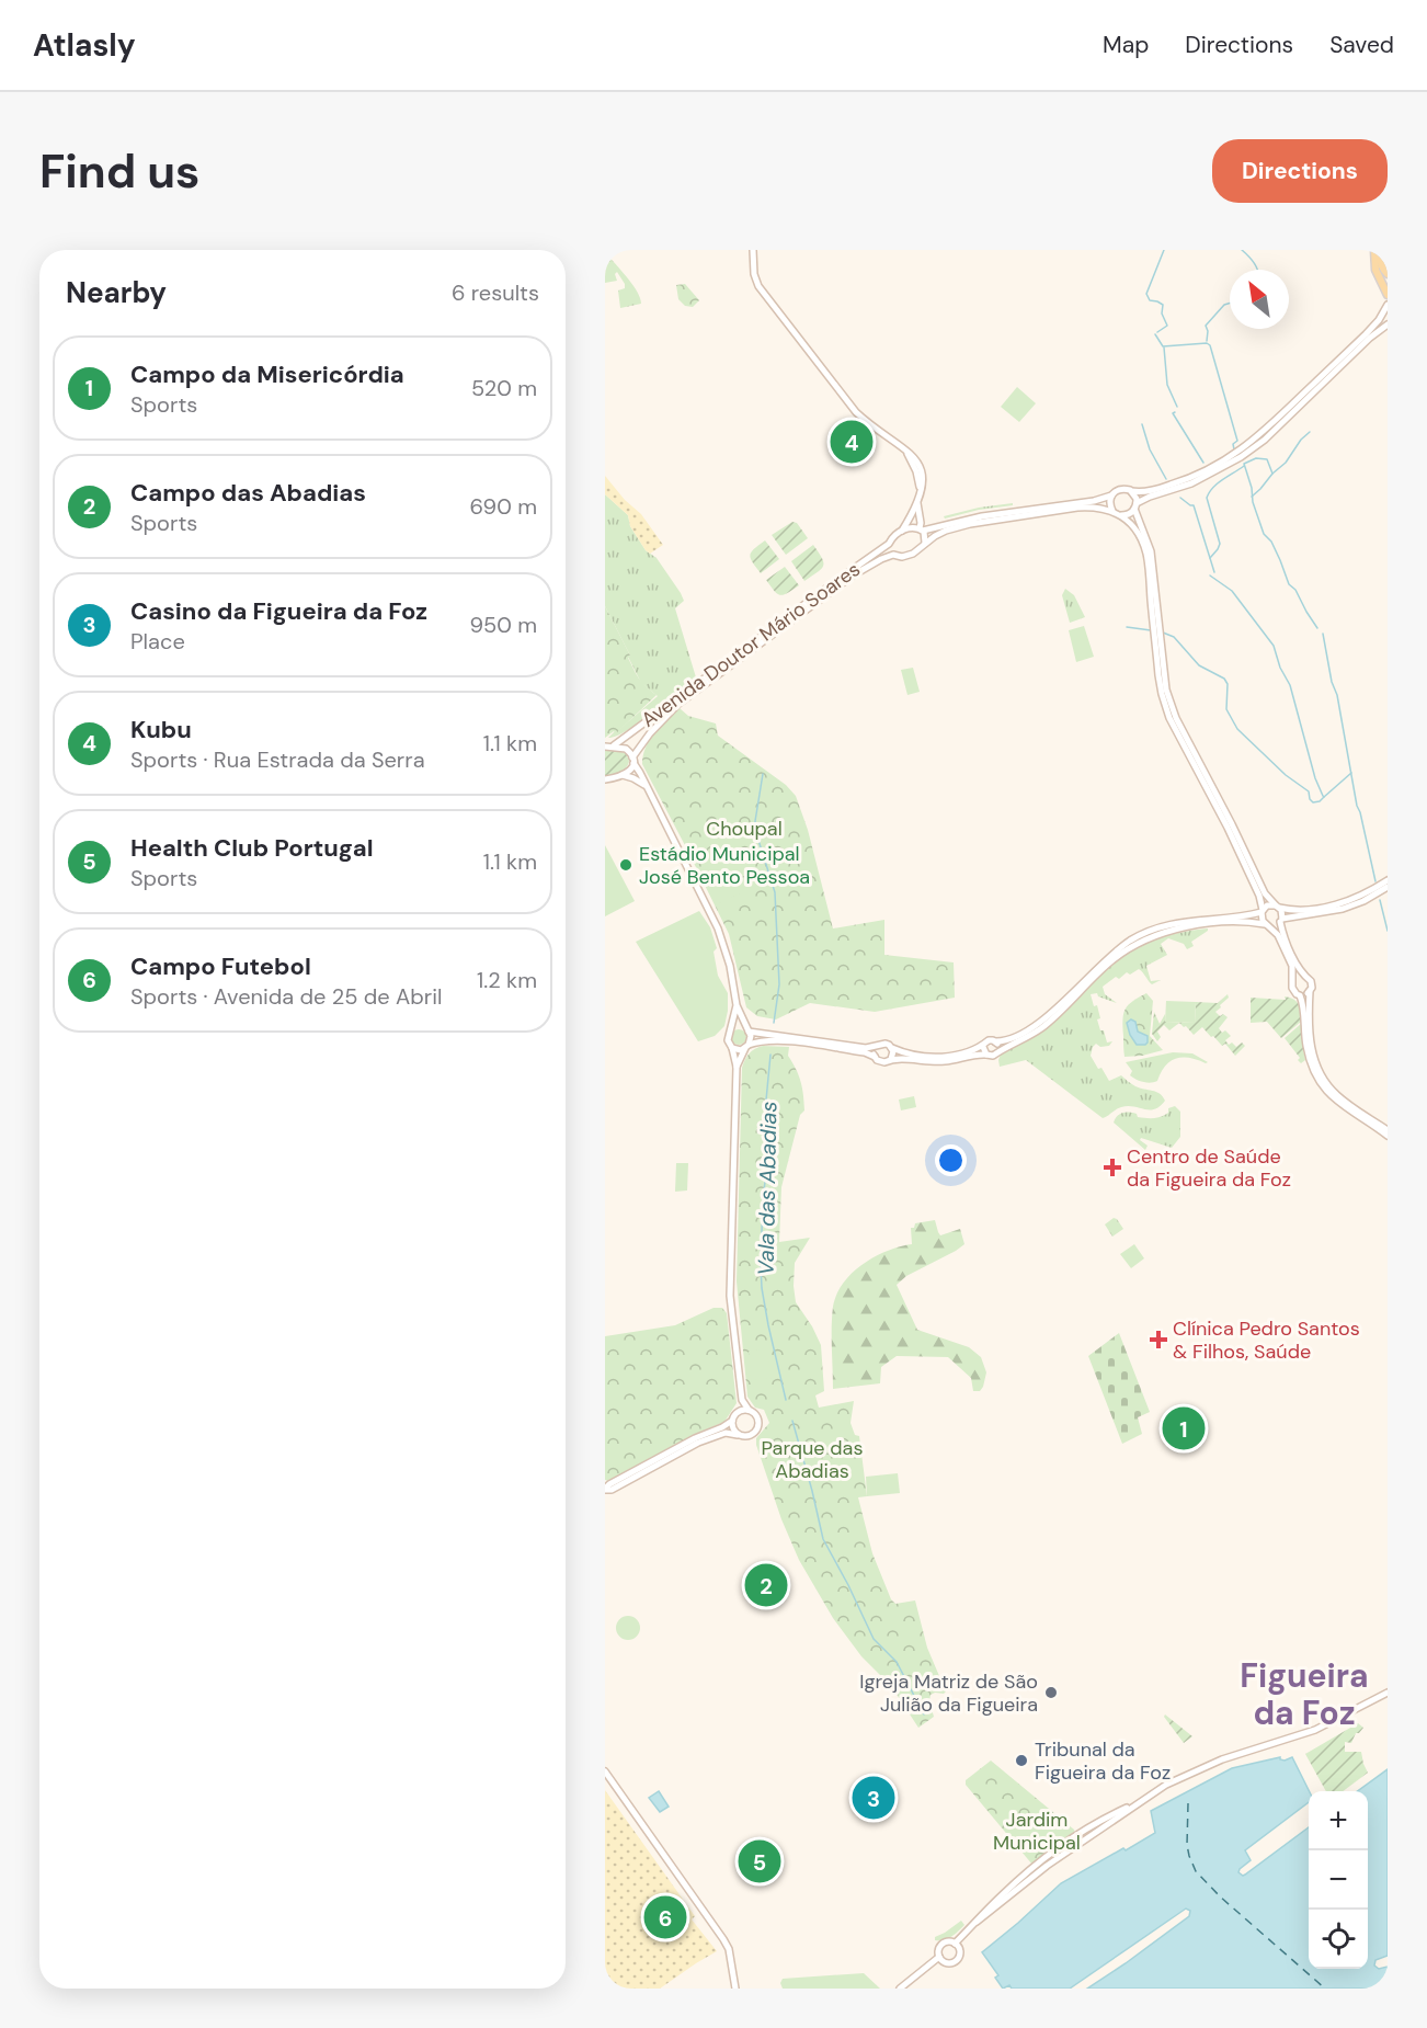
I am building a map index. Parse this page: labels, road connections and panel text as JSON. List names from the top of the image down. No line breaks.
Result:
{"streets":{"main road":["Avenida Doutor Mário Soares"]},"districts":["Figueira da Foz"],"water":["Vala das Abadias"],"parks":["Choupal","Parque das Abadias","Jardim Municipal"],"places":{"other":["Estádio Municipal José Bento Pessoa","Igreja Matriz de São Julião da Figueira","Tribunal da Figueira da Foz"],"health":["Centro de Saúde da Figueira da Foz","Clínica Pedro Santos & Filhos, Saúde"]},"north":"top left","page":{"header":"Atlasly","nav":["Map","Directions","Saved"],"buttons":"Directions","title":"Find us","heading":["Nearby","6 results"],"list":[{"mark":"1","name":"Campo da Misericórdia","note":"Sports","value":"520 m"},{"mark":"2","name":"Campo das Abadias","note":"Sports","value":"690 m"},{"mark":"3","name":"Casino da Figueira da Foz","note":"Place","value":"950 m"},{"mark":"4","name":"Kubu","note":"Sports · Rua Estrada da Serra","value":"1.1 km"},{"mark":"5","name":"Health Club Portugal","note":"Sports","value":"1.1 km"},{"mark":"6","name":"Campo Futebol","note":"Sports · Avenida de 25 de Abril","value":"1.2 km"}],"pins":["4","1","2","3","5","6"],"map_buttons":["+","−"]}}
